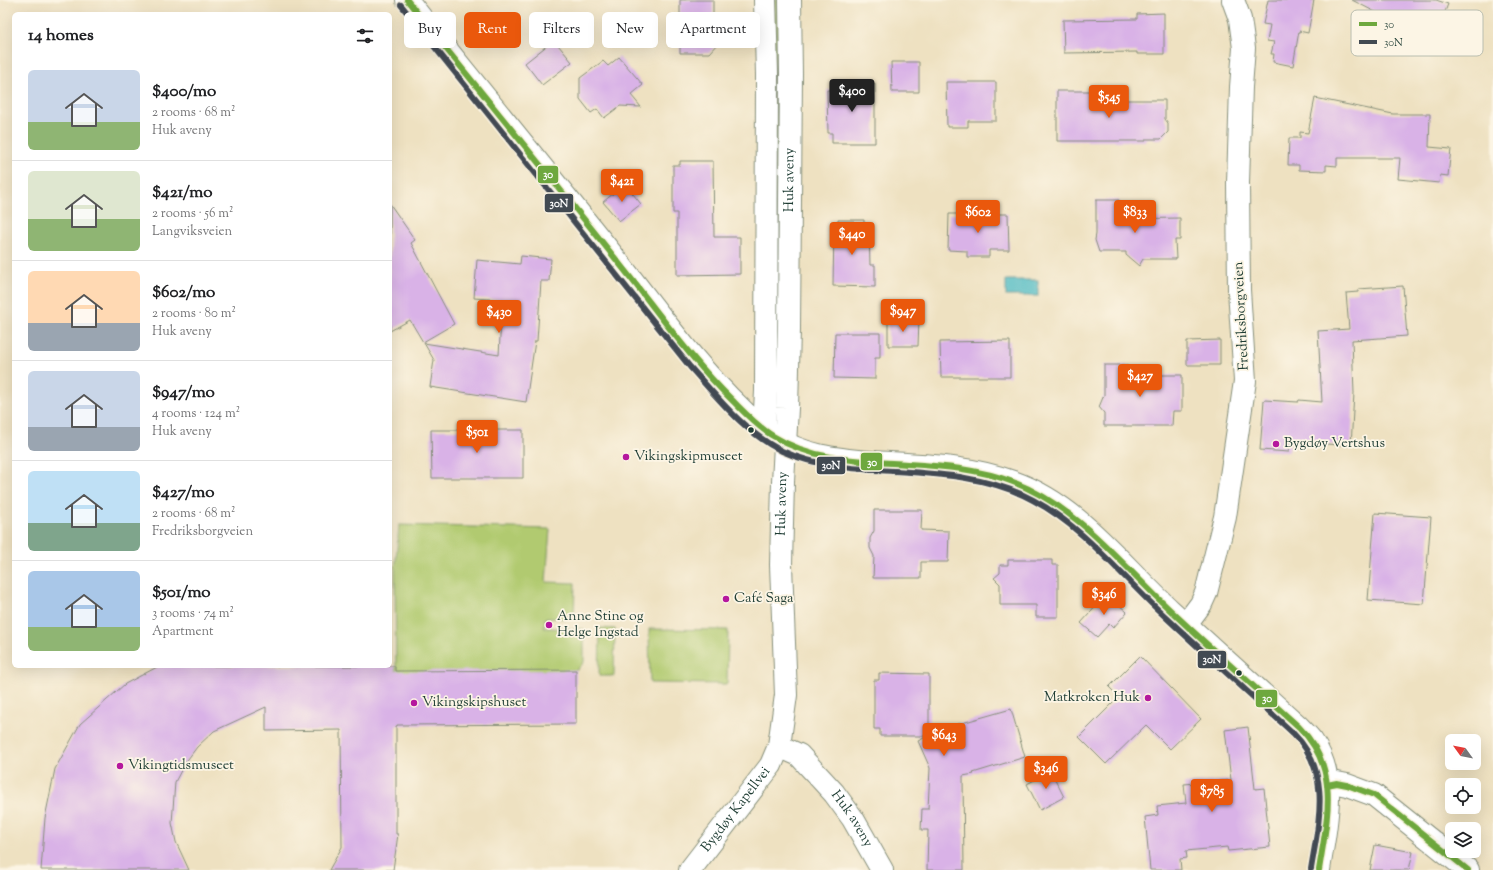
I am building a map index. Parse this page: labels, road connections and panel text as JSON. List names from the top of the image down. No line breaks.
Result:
{"streets":{"street":["Huk aveny","Fredriksborgveien","Bygdøy Kapellvei"]},"crossings":[["Huk aveny","Bygdøy Kapellvei"]],"places":["Bygdøy Vertshus","Vikingskipmuseet","Café Saga","Anne Stine og Helge Ingstad","Matkroken Huk","Vikingskipshuset","Vikingtidsmuseet"],"lines":["transit line 30","transit line 30N"],"legend":["30","30N"],"north":"top left","page":{"chip":["Buy","Rent","Filters","New","Apartment"],"heading":"14 homes","list":[{"name":"$400/mo","note":"2 rooms · 68 m² · Huk aveny"},{"name":"$421/mo","note":"2 rooms · 56 m² · Langviksveien"},{"name":"$602/mo","note":"2 rooms · 80 m² · Huk aveny"},{"name":"$947/mo","note":"4 rooms · 124 m² · Huk aveny"},{"name":"$427/mo","note":"2 rooms · 68 m² · Fredriksborgveien"},{"name":"$501/mo","note":"3 rooms · 74 m² · Apartment"}],"price":["$400","$545","$421","$602","$833","$440","$947","$430","$427","$501","$346","$643","$346","$785"]}}
